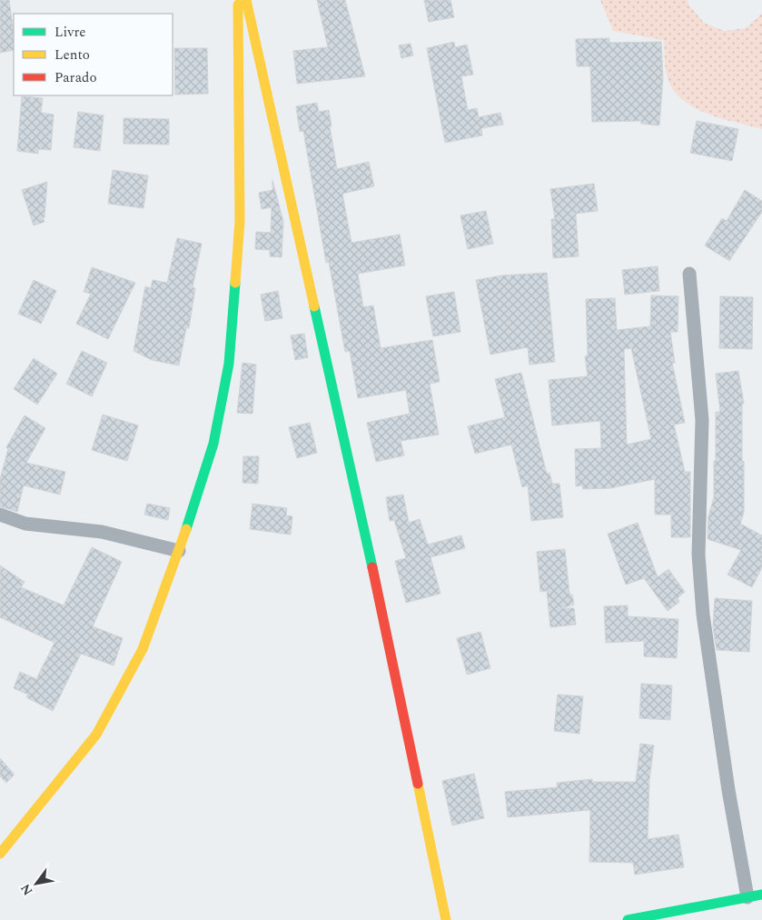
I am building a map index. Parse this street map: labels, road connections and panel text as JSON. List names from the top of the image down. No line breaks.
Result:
{"legend":["Livre","Lento","Parado"],"north":"bottom left"}
